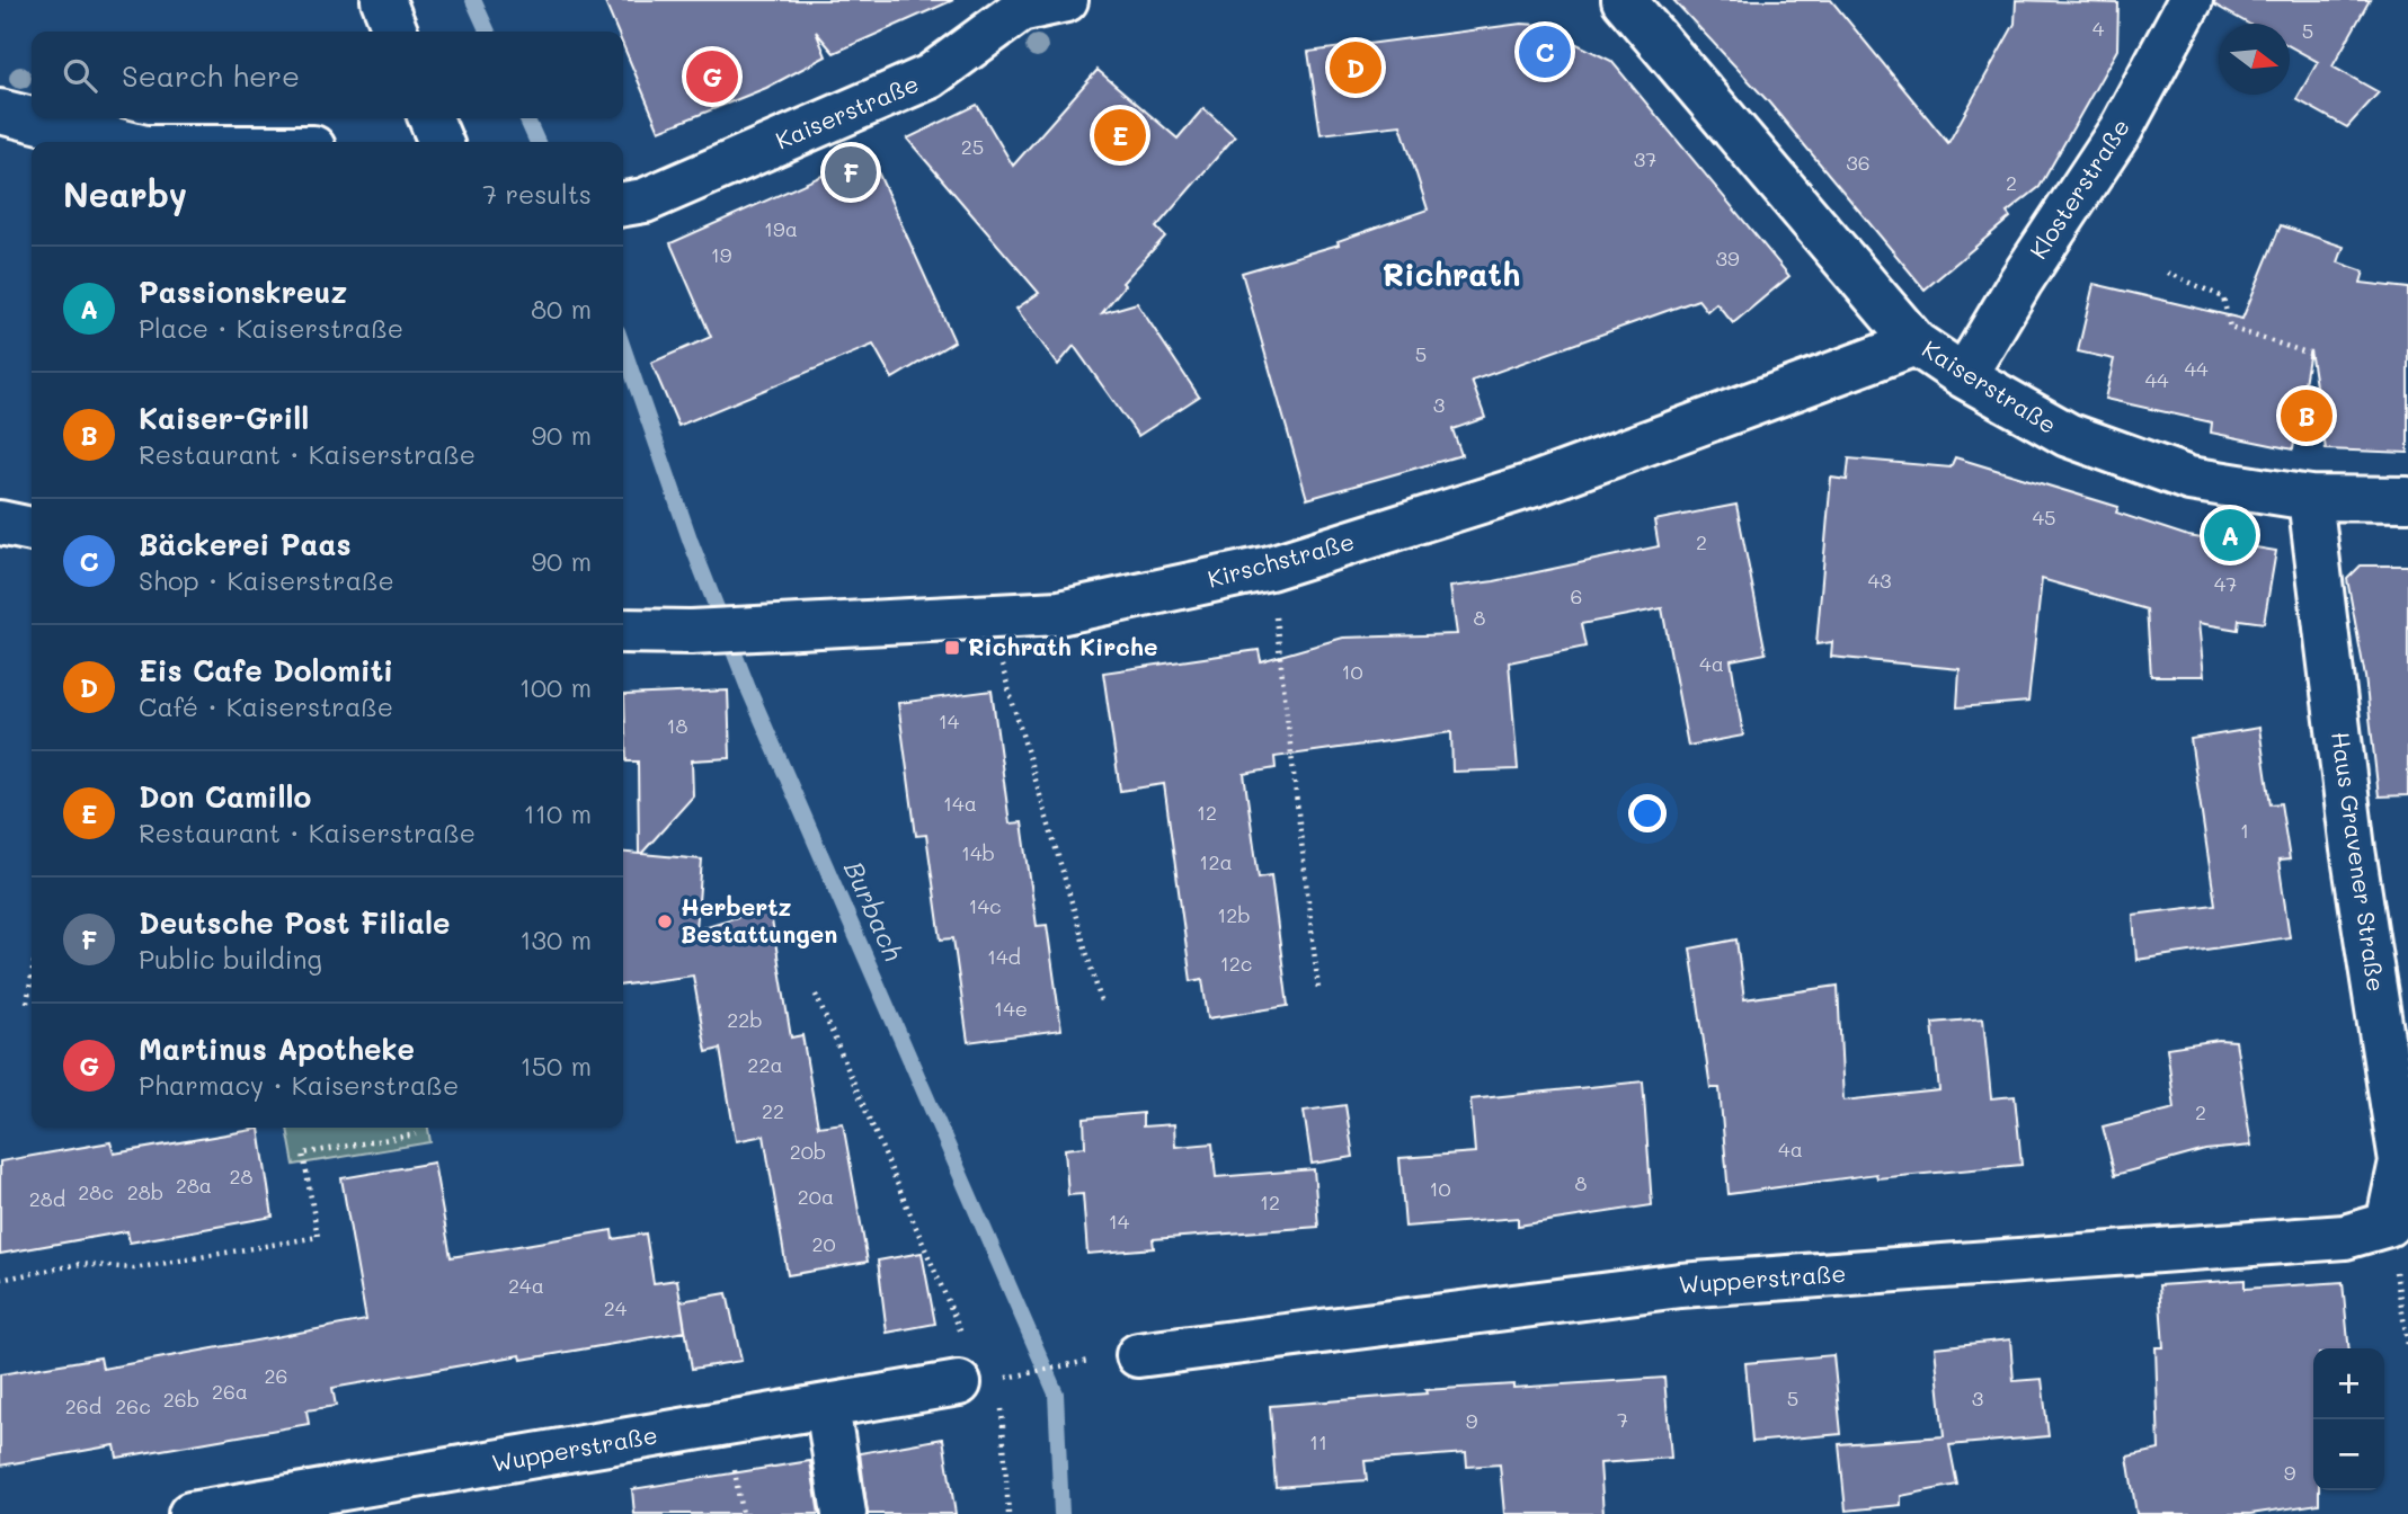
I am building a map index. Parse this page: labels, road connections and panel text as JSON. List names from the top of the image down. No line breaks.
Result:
{"streets":{"street":["Kaiserstraße","Klosterstraße","Kirschstraße","Haus Gravener Straße","Wupperstraße"]},"crossings":[["Kaiserstraße","Klosterstraße"],["Kaiserstraße","Kirschstraße"],["Kaiserstraße","Haus Gravener Straße"],["Haus Gravener Straße","Wupperstraße"]],"districts":["Richrath"],"water":["Burbach"],"places":{"transit":["Richrath Kirche"],"other":["Herbertz Bestattungen"]},"house_numbers":["4","5","25","37","36","2","19a","19","39","5","44","44","3","45","2","43","47","6","8","4a","10","14","18","14a","12","1","14b","12a","14c","12b","14d","12c","14e","22b","22a","22","2","4a","20b","28","8","28a","10","28c","28b","20a","28d","12","14","20","24a","24","26","26a","5","3","26b","26d","26c","7","9","11","9"],"north":"right","page":{"pins":["C","D","G","E","F","B","A"],"search":"Search here","heading":["Nearby","7 results"],"list":[{"mark":"A","name":"Passionskreuz","note":"Place · Kaiserstraße","value":"80 m"},{"mark":"B","name":"Kaiser-Grill","note":"Restaurant · Kaiserstraße","value":"90 m"},{"mark":"C","name":"Bäckerei Paas","note":"Shop · Kaiserstraße","value":"90 m"},{"mark":"D","name":"Eis Cafe Dolomiti","note":"Café · Kaiserstraße","value":"100 m"},{"mark":"E","name":"Don Camillo","note":"Restaurant · Kaiserstraße","value":"110 m"},{"mark":"F","name":"Deutsche Post Filiale","note":"Public building","value":"130 m"},{"mark":"G","name":"Martinus Apotheke","note":"Pharmacy · Kaiserstraße","value":"150 m"}],"map_buttons":["+","−"]}}
